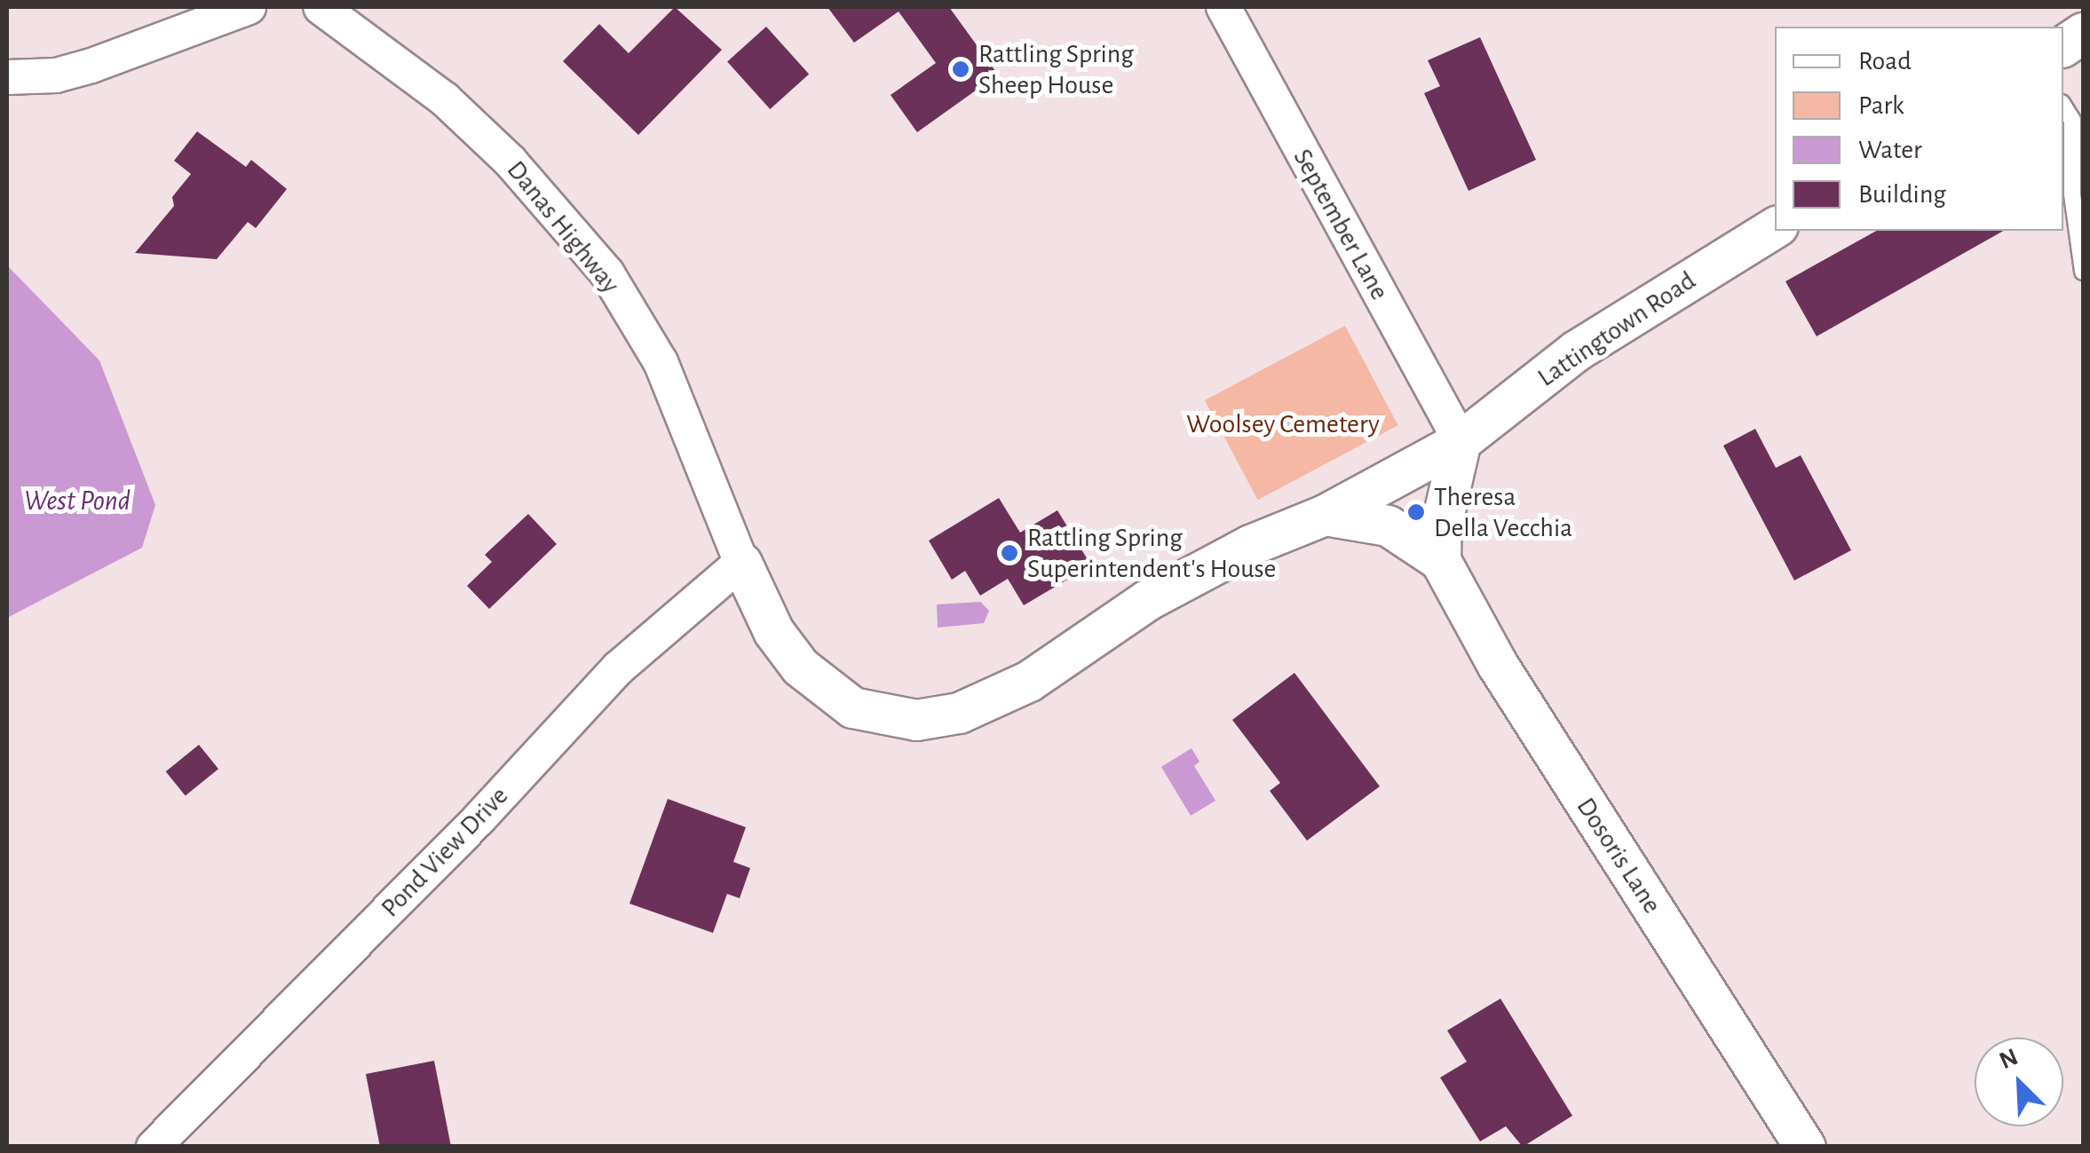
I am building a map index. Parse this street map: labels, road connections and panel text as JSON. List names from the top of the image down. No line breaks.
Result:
{"streets":{"street":["September Lane","Danas Highway","Lattingtown Road","Pond View Drive","Dosoris Lane"]},"crossings":[["September Lane","Lattingtown Road"],["Danas Highway","Lattingtown Road"],["Danas Highway","Pond View Drive"],["Lattingtown Road","Pond View Drive"]],"water":["West Pond"],"parks":["Woolsey Cemetery"],"places":["Rattling Spring Sheep House","Theresa Della Vecchia","Rattling Spring Superintendent's House"],"legend":["Road","Park","Water","Building"],"north":"top left"}
